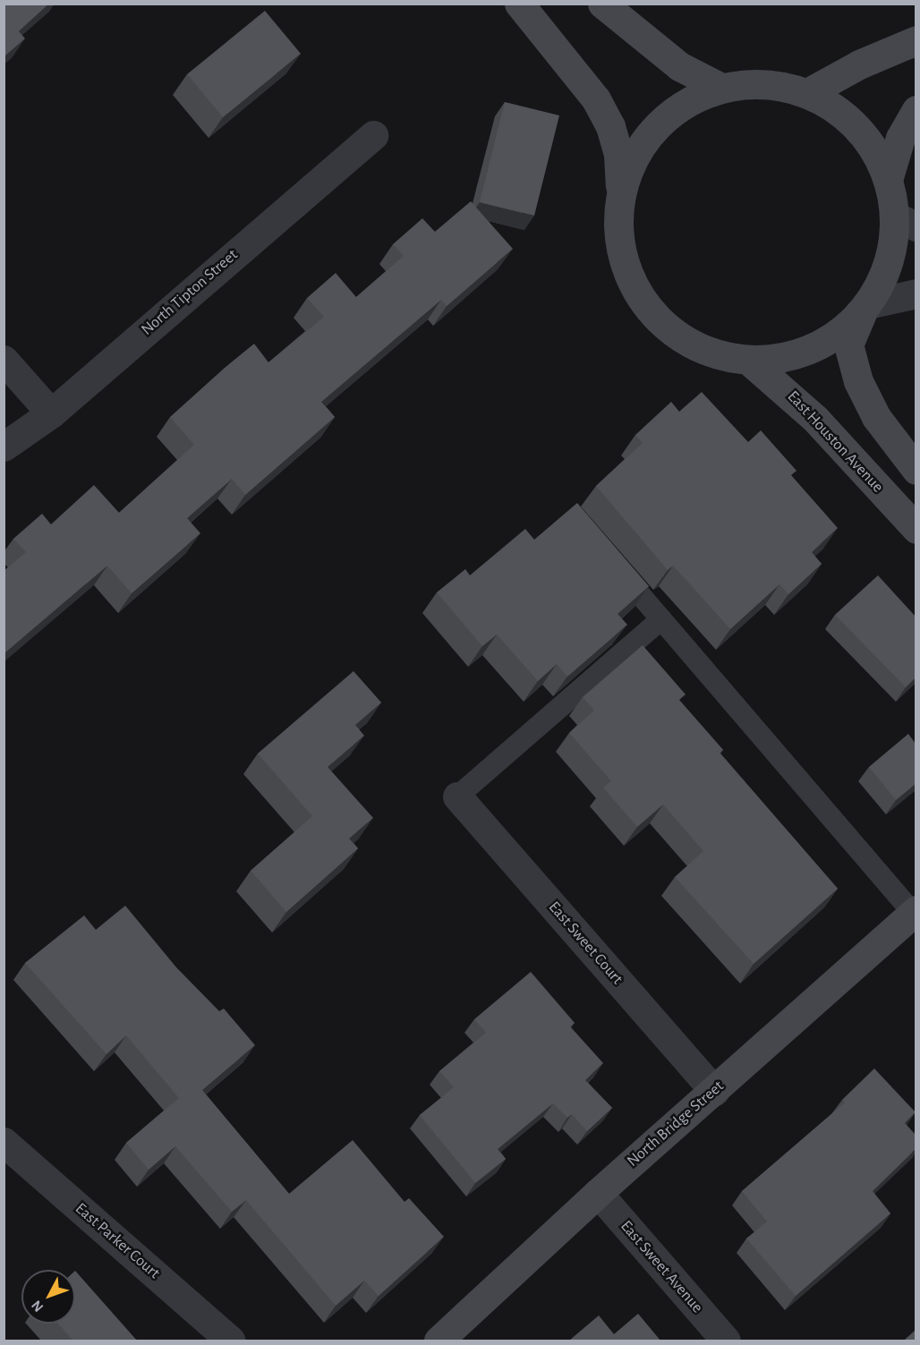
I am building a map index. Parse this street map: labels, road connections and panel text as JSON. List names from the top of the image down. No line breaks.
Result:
{"streets":{"main road":["East Houston Avenue","North Bridge Street"],"street":["North Tipton Street","East Sweet Court","East Parker Court","East Sweet Avenue"]},"crossings":[["East Sweet Court","North Bridge Street"],["North Bridge Street","East Sweet Avenue"]],"north":"bottom left"}
